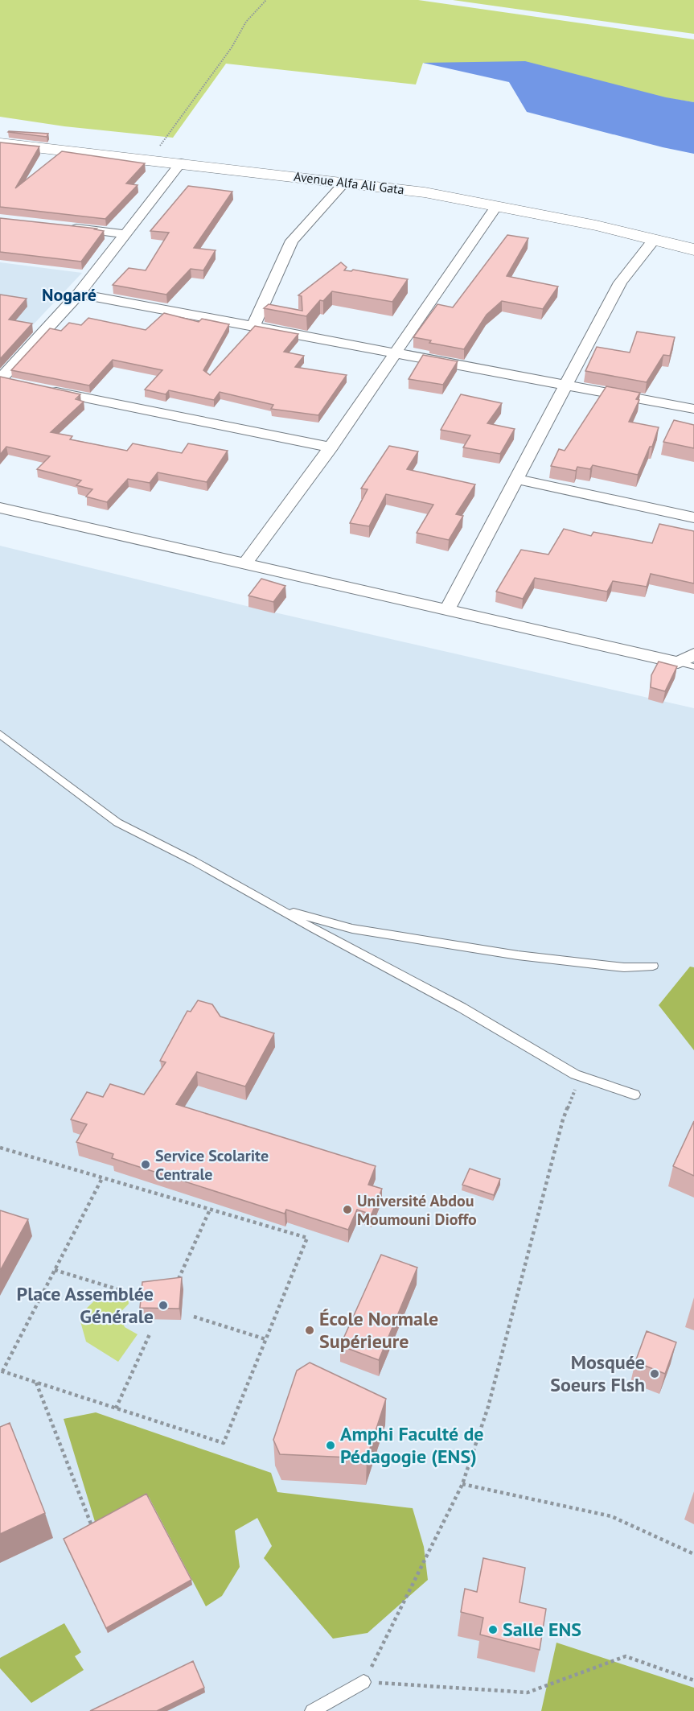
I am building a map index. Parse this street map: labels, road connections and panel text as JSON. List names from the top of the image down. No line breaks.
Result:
{"streets":{"street":["Avenue Alfa Ali Gata"]},"districts":["Nogaré"],"places":["Service Scolarite Centrale","Université Abdou Moumouni Dioffo","Place Assemblée Générale","École Normale Supérieure","Mosquée Soeurs Flsh","Amphi Faculté de Pédagogie (ENS)","Salle ENS"]}
